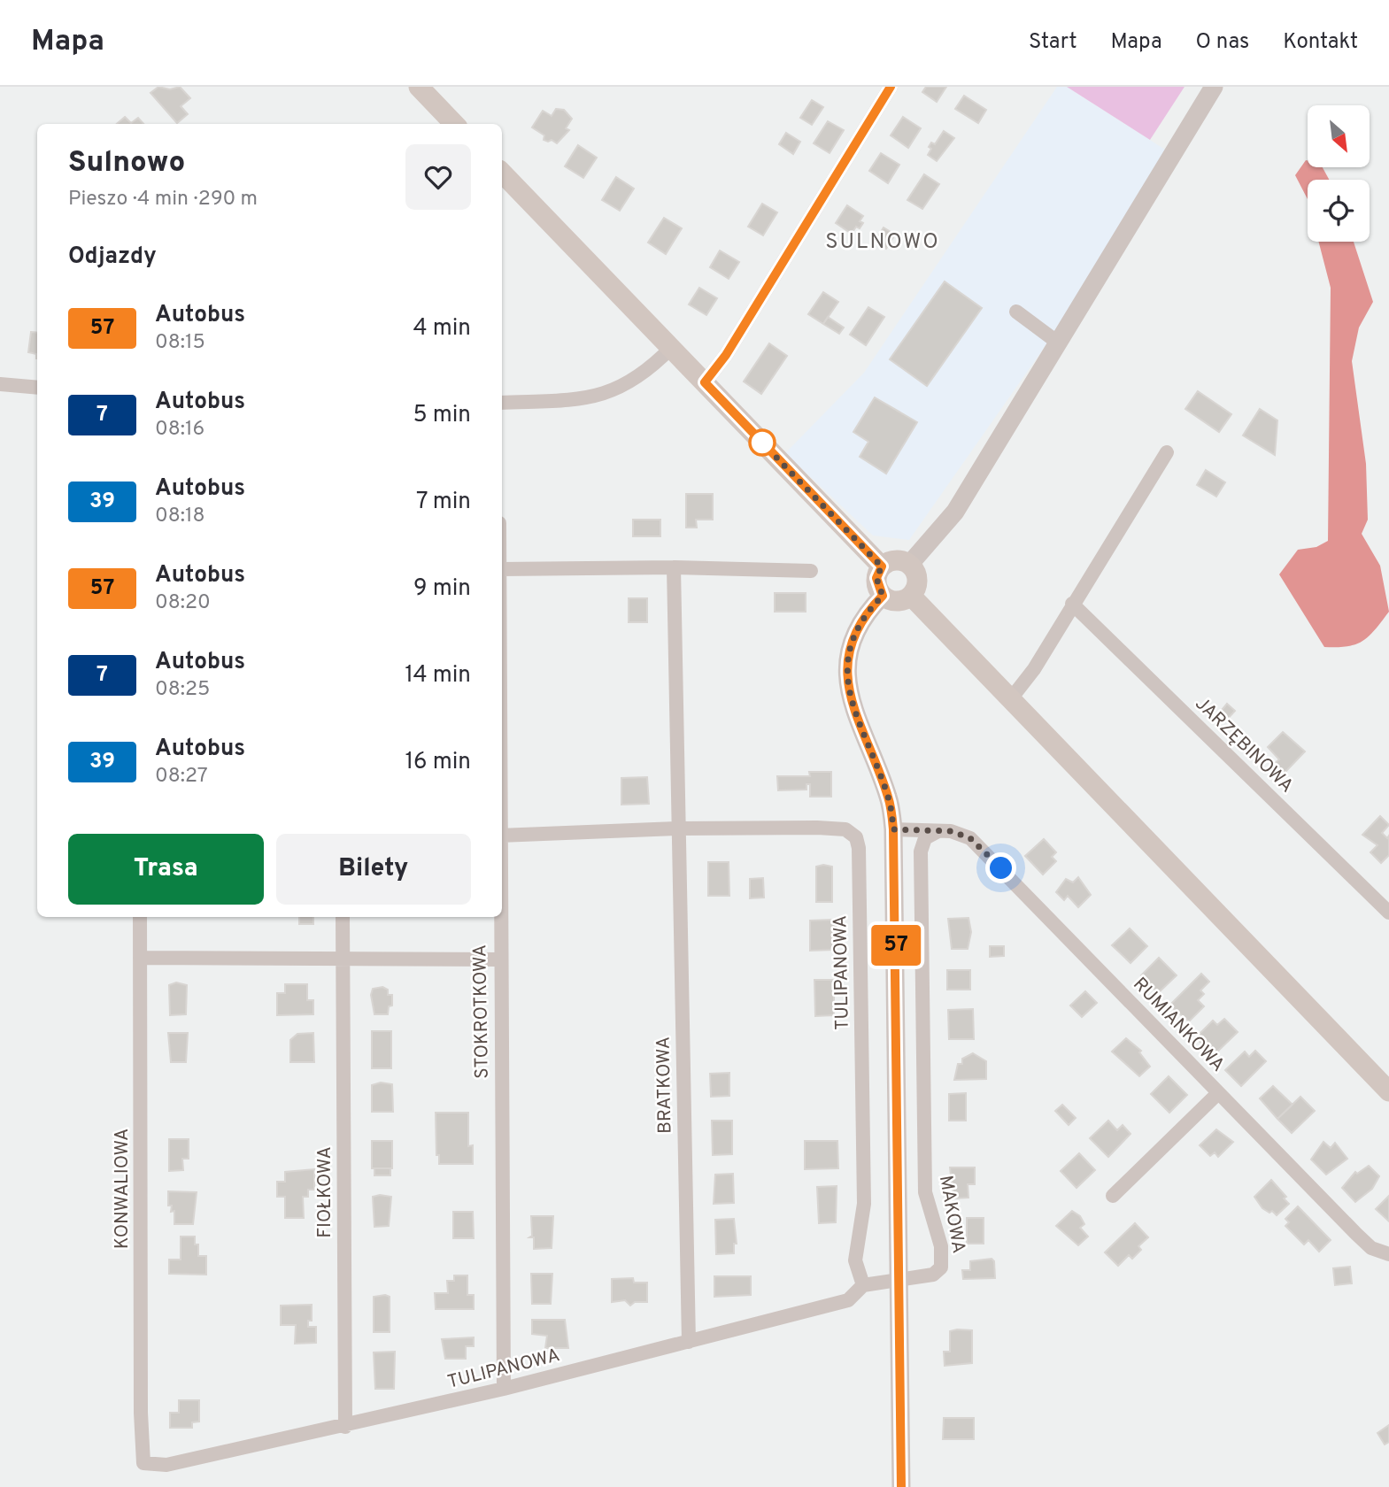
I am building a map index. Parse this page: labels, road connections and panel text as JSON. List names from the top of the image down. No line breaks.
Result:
{"streets":{"street":["JARZĘBINOWA","TULIPANOWA","STOKROTKOWA","RUMIANKOWA","BRATKOWA","KONWALIOWA","FIOŁKOWA","MAKOWA"]},"crossings":[["TULIPANOWA","STOKROTKOWA"],["TULIPANOWA","BRATKOWA"],["TULIPANOWA","KONWALIOWA"],["TULIPANOWA","FIOŁKOWA"],["TULIPANOWA","MAKOWA"],["RUMIANKOWA","MAKOWA"]],"districts":["SULNOWO"],"lines":["bus line 57"],"north":"bottom right","page":{"header":"Mapa","nav":["Start","Mapa","O nas","Kontakt"],"on_map":"57","heading":[["Sulnowo","Pieszo · 4 min · 290 m"],"Odjazdy"],"list":[{"mark":"57","name":"Autobus","note":"08:15","value":"4 min"},{"mark":"7","name":"Autobus","note":"08:16","value":"5 min"},{"mark":"39","name":"Autobus","note":"08:18","value":"7 min"},{"mark":"57","name":"Autobus","note":"08:20","value":"9 min"},{"mark":"7","name":"Autobus","note":"08:25","value":"14 min"},{"mark":"39","name":"Autobus","note":"08:27","value":"16 min"}],"buttons":["Trasa","Bilety"]}}
